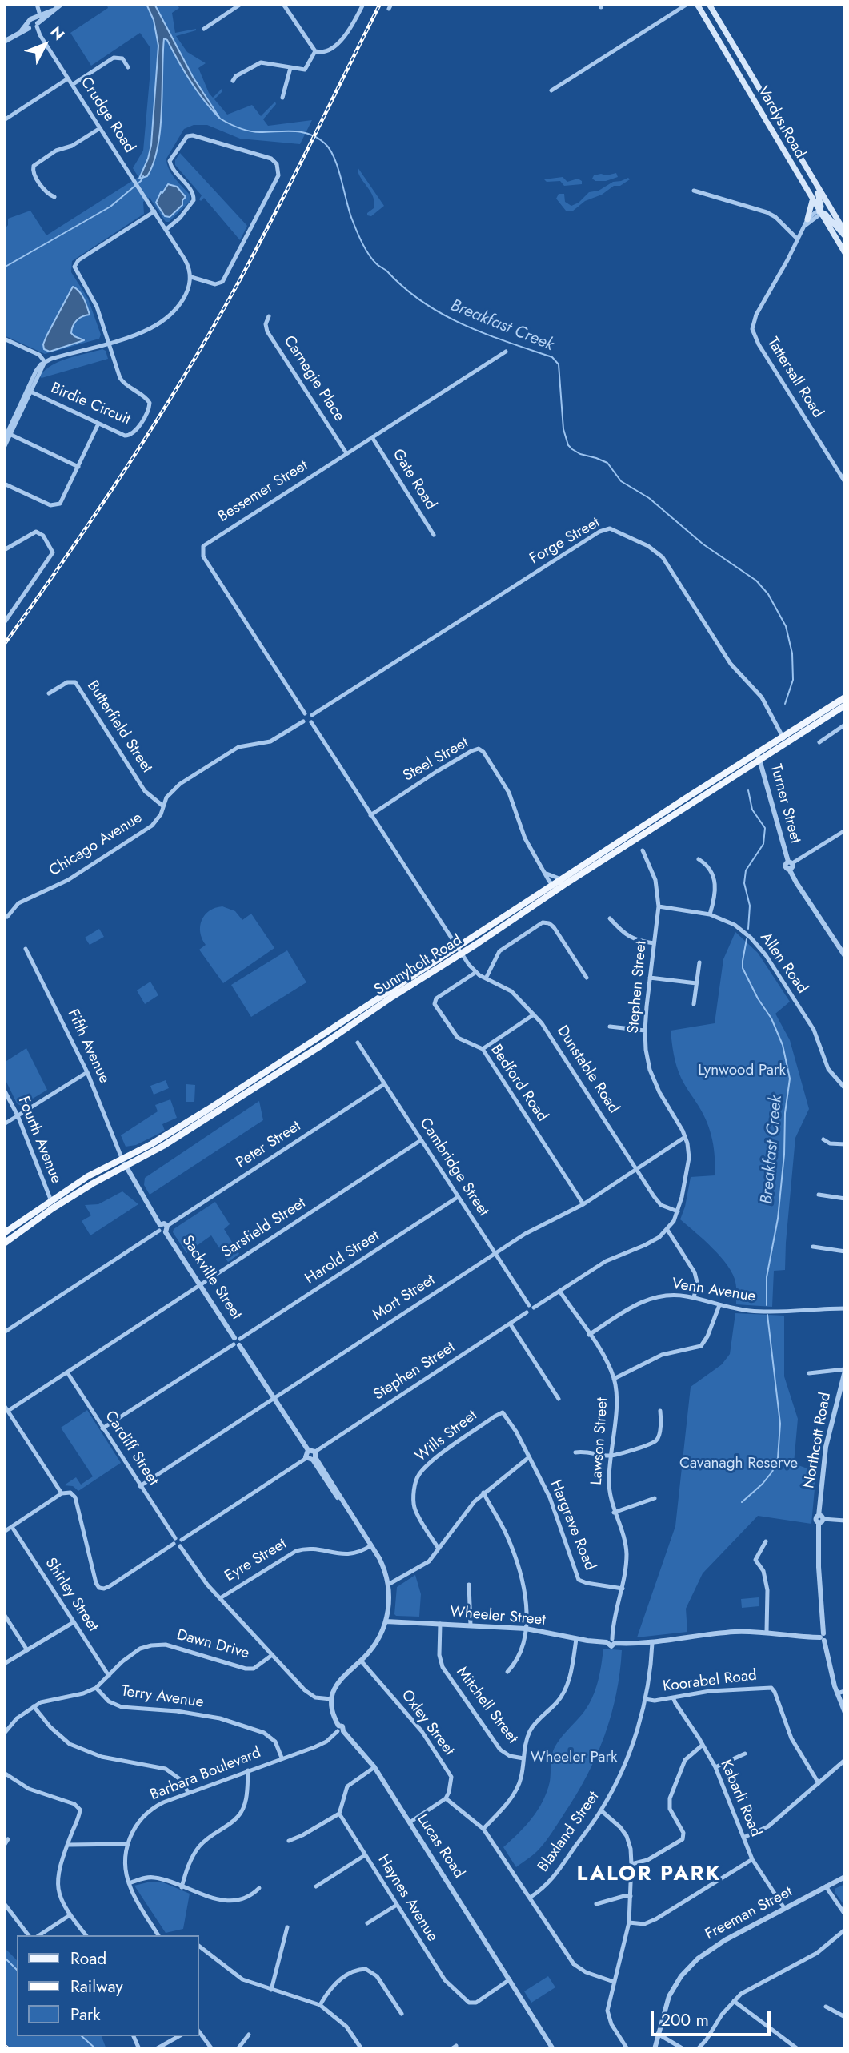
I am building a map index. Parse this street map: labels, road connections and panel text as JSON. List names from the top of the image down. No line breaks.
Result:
{"streets":{"main road":["Vardys Road","Sunnyholt Road"],"street":["Crudge Road","Tattersall Road","Carnegie Place","Birdie Circuit","Gate Road","Bessemer Street","Forge Street","Butterfield Street","Steel Street","Turner Street","Chicago Avenue","Allen Road","Stephen Street","Fifth Avenue","Dunstable Road","Bedford Road","Fourth Avenue","Peter Street","Cambridge Street","Sarsfield Street","Harold Street","Sackville Street","Venn Avenue","Mort Street","Wills Street","Northcott Road","Lawson Street","Cardiff Street","Hargrave Road","Eyre Street","Shirley Street","Wheeler Street","Dawn Drive","Koorabel Road","Terry Avenue","Mitchell Street","Oxley Street","Barbara Boulevard","Kabarli Road","Blaxland Street","Lucas Road","Haynes Avenue","Freeman Street"]},"crossings":[["Vardys Road","Tattersall Road"],["Carnegie Place","Bessemer Street"],["Gate Road","Bessemer Street"],["Bessemer Street","Forge Street"],["Bessemer Street","Chicago Avenue"],["Forge Street","Chicago Avenue"],["Forge Street","Sunnyholt Road"],["Butterfield Street","Chicago Avenue"],["Steel Street","Sunnyholt Road"],["Turner Street","Sunnyholt Road"],["Allen Road","Stephen Street"],["Sunnyholt Road","Fifth Avenue"],["Sunnyholt Road","Dunstable Road"],["Sunnyholt Road","Fourth Avenue"],["Stephen Street","Dunstable Road"],["Stephen Street","Cambridge Street"],["Stephen Street","Sackville Street"],["Stephen Street","Mort Street"],["Stephen Street","Lawson Street"],["Dunstable Road","Bedford Road"],["Dunstable Road","Mort Street"],["Bedford Road","Mort Street"],["Peter Street","Cambridge Street"],["Peter Street","Sackville Street"],["Cambridge Street","Sarsfield Street"],["Cambridge Street","Harold Street"],["Cambridge Street","Mort Street"],["Sarsfield Street","Sackville Street"],["Sarsfield Street","Cardiff Street"],["Harold Street","Sackville Street"],["Harold Street","Cardiff Street"],["Sackville Street","Mort Street"],["Venn Avenue","Lawson Street"],["Mort Street","Cardiff Street"],["Wills Street","Hargrave Road"],["Lawson Street","Hargrave Road"],["Lawson Street","Wheeler Street"],["Shirley Street","Dawn Drive"],["Wheeler Street","Mitchell Street"],["Dawn Drive","Terry Avenue"],["Koorabel Road","Kabarli Road"],["Koorabel Road","Blaxland Street"],["Terry Avenue","Barbara Boulevard"],["Barbara Boulevard","Lucas Road"],["Kabarli Road","Freeman Street"],["Lucas Road","Haynes Avenue"]],"districts":["LALOR PARK"],"water":["Breakfast Creek"],"parks":["Lynwood Park","Cavanagh Reserve","Wheeler Park"],"legend":["Road","Railway","Park"],"scale_bar":"200 m","north":"top right"}
